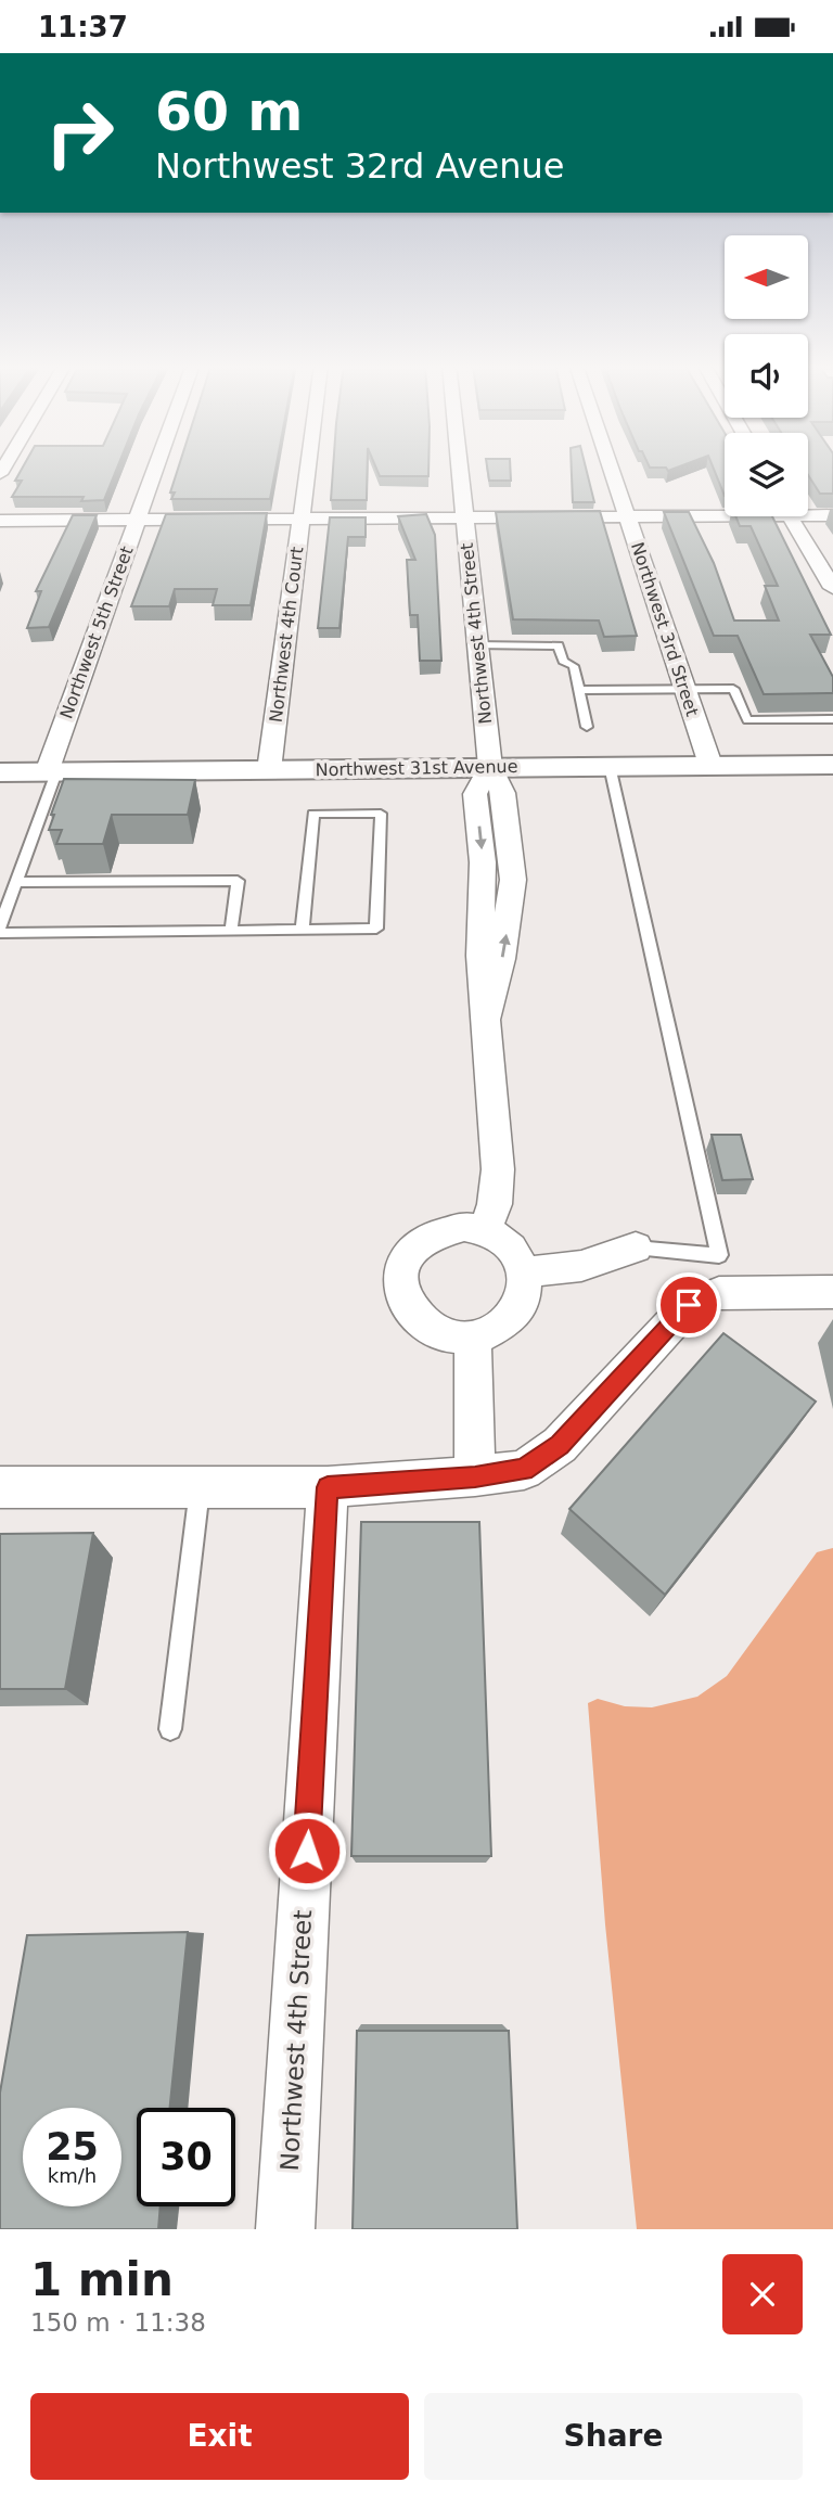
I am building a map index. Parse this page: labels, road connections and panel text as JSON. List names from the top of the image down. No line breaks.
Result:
{"streets":{"main road":["Northwest 31st Avenue"],"street":["Northwest 3rd Street","Northwest 5th Street","Northwest 4th Street","Northwest 4th Court"]},"crossings":[["Northwest 3rd Street","Northwest 31st Avenue"],["Northwest 5th Street","Northwest 31st Avenue"],["Northwest 4th Street","Northwest 31st Avenue"],["Northwest 4th Court","Northwest 31st Avenue"]],"north":"left","page":{"status":"11:37","turn":["60 m","Northwest 32rd Avenue"],"speed":"25 km/h","limit":"30","heading":["1 min","150 m · 11:38"],"buttons":["Exit","Share"]}}
